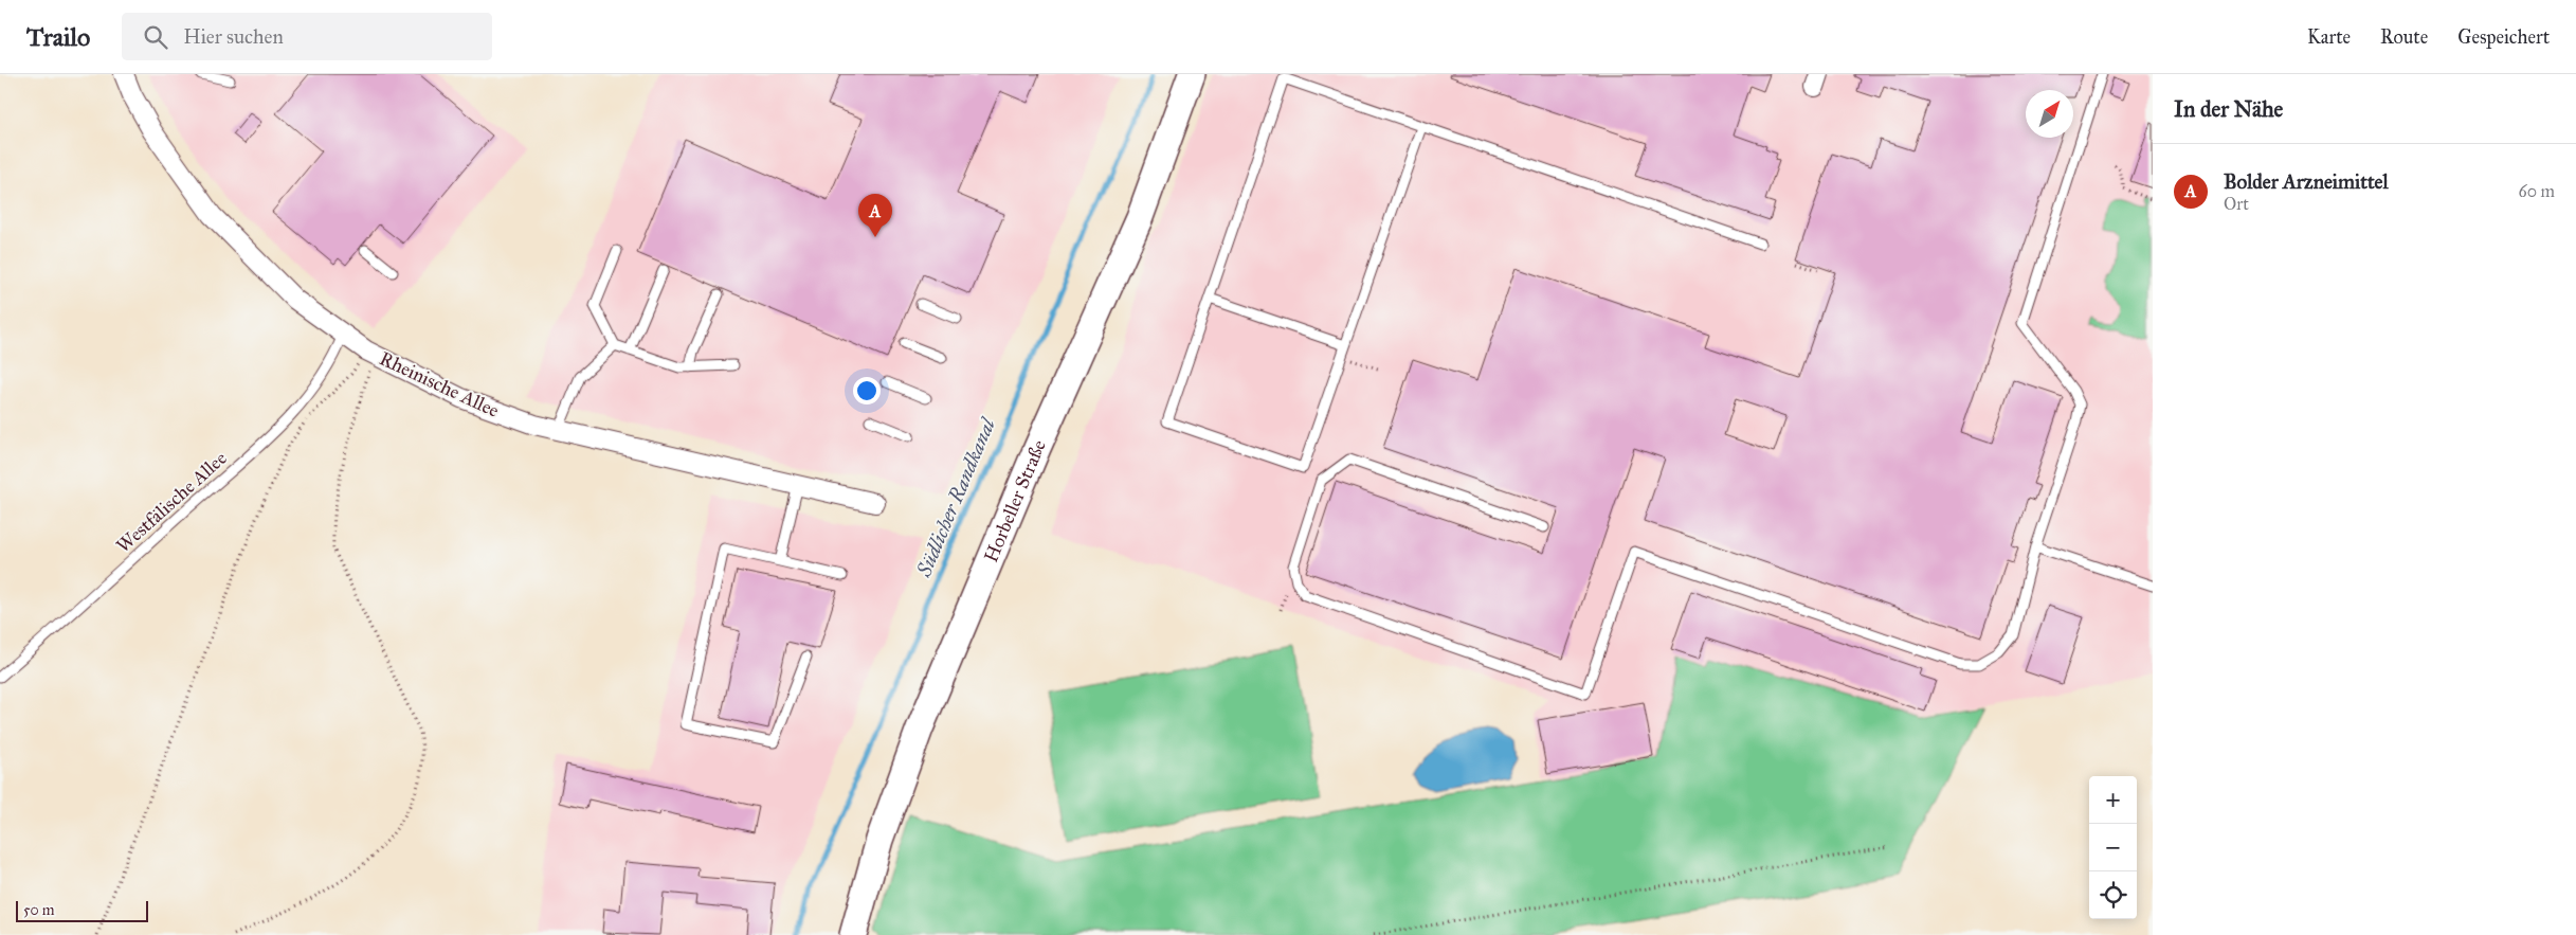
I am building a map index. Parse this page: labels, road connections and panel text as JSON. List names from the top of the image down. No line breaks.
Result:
{"streets":{"main road":["Horbeller Straße"],"street":["Rheinische Allee"],"lane":["Westfälische Allee"]},"crossings":[["Rheinische Allee","Westfälische Allee"]],"water":["Südlicher Randkanal"],"scale_bar":"50 m","north":"top right","page":{"header":"Trailo","search":"Hier suchen","nav":["Karte","Route","Gespeichert"],"heading":"In der Nähe","list":[{"mark":"A","name":"Bolder Arzneimittel","note":"Ort","value":"60 m"}],"pins":"A","map_buttons":["+","−"],"scale":"50 m"}}
